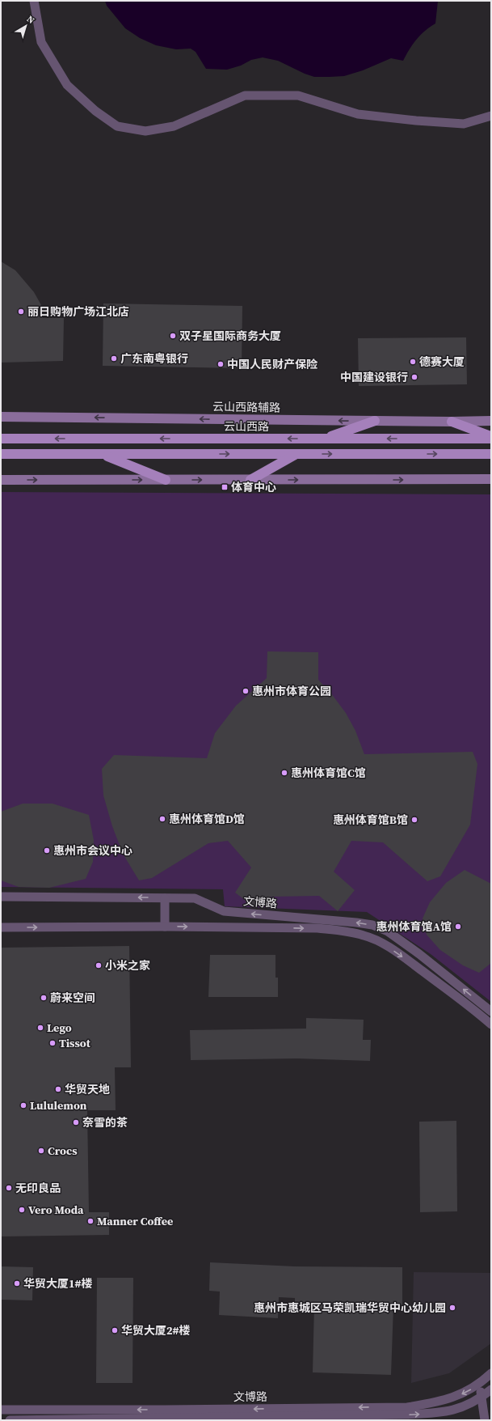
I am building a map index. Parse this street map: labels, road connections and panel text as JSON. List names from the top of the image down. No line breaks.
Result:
{"streets":{"main road":["云山西路辅路","云山西路"],"street":["文博路"]},"places":{"other":["丽日购物广场江北店","双子星国际商务大厦","广东南粤银行","德赛大厦","中国人民财产保险","中国建设银行","惠州市体育公园","惠州体育馆C馆","惠州体育馆D馆","惠州体育馆B馆","惠州市会议中心","惠州体育馆A馆","小米之家","蔚来空间","Lego","Tissot","华贸天地","Lululemon","奈雪的茶","Crocs","无印良品","Vero Moda","Manner Coffee","华贸大厦1#楼","惠州市惠城区马荣凯瑞华贸中心幼儿园","华贸大厦2#楼"],"transit":["体育中心"]},"north":"top right"}
